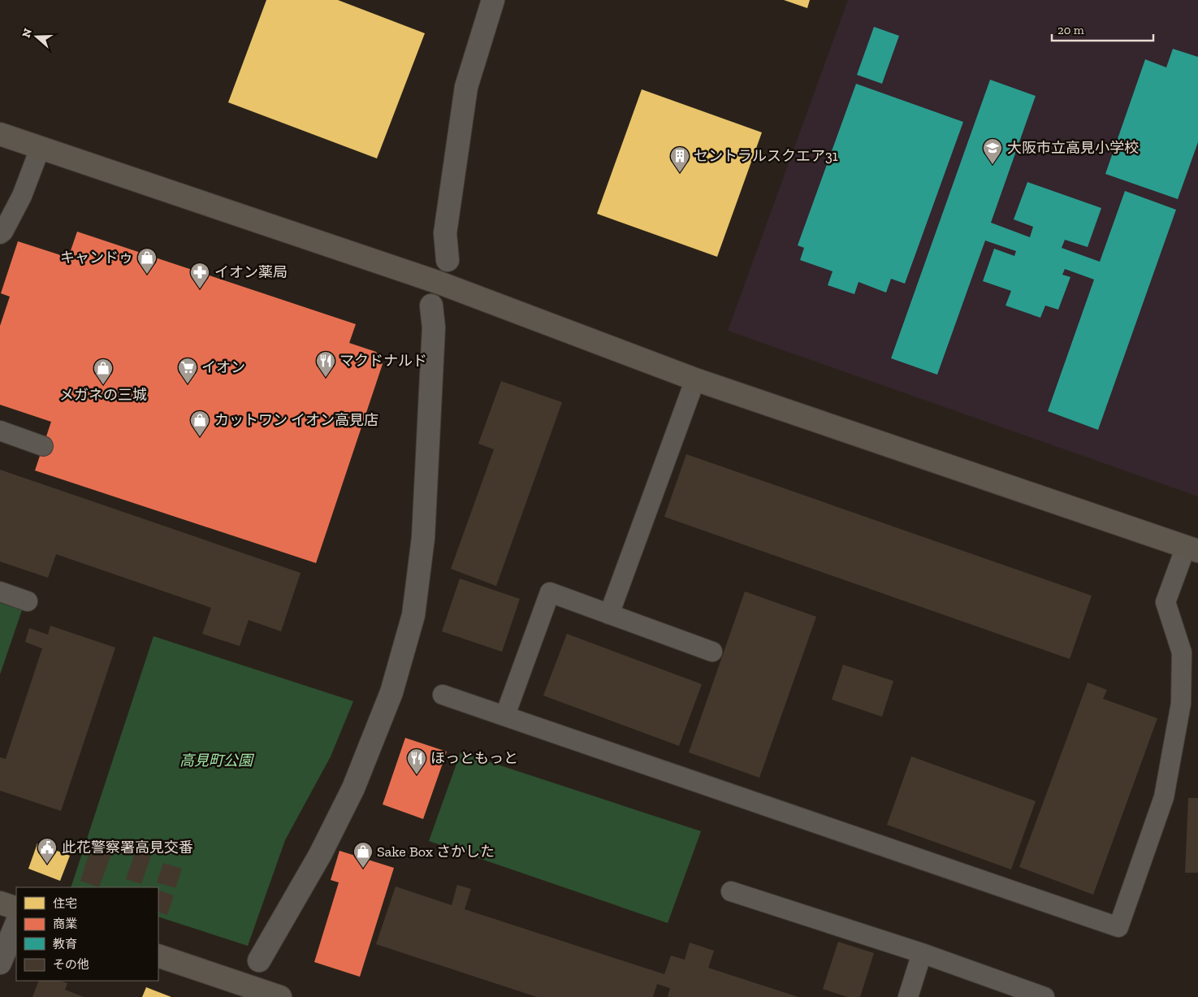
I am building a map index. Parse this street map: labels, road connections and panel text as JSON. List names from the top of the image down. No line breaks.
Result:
{"parks":["高見町公園"],"places":{"school or university":["大阪市立高見小学校"],"building":["セントラルスクエア31"],"shop":["キャンドゥ","メガネの三城","カットワン イオン高見店","Sake Box さかした"],"pharmacy":["イオン薬局"],"restaurant":["マクドナルド","ほっともっと"],"supermarket":["イオン"],"public building":["此花警察署高見交番"]},"legend":["住宅","商業","教育","その他"],"scale_bar":"20 m","north":"left"}
